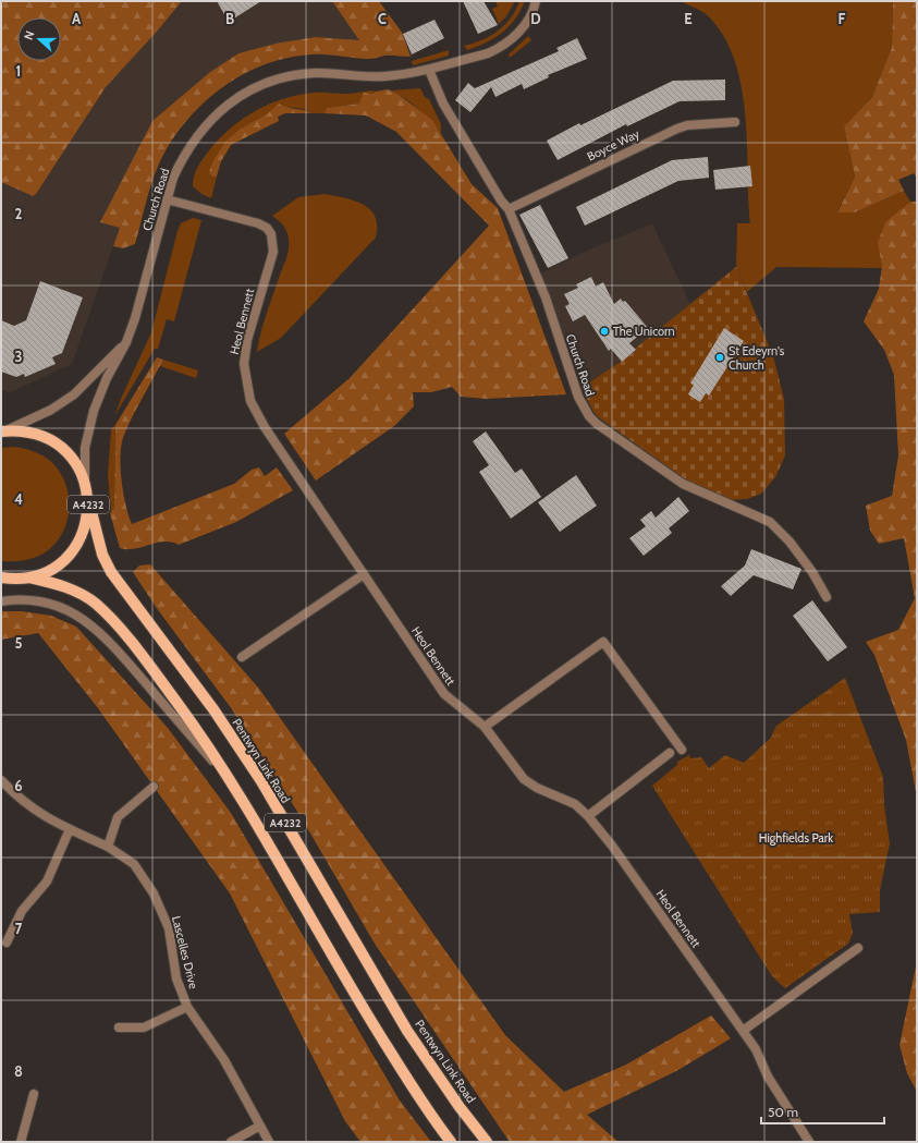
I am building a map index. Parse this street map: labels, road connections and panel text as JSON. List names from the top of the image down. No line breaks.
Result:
{"streets":{"main road":["A4232","Pentwyn Link Road"],"street":["Boyce Way","Church Road","Heol Bennett","Lascelles Drive"]},"crossings":[["Boyce Way","Church Road"],["Church Road","Heol Bennett"],["Church Road","Pentwyn Link Road"]],"parks":["Highfields Park"],"places":["The Unicorn","St Edeyrn's Church"],"scale_bar":"50 m","north":"left","grid":{"columns":["A","B","C","D","E","F"],"rows":["1","2","3","4","5","6","7","8"]}}
